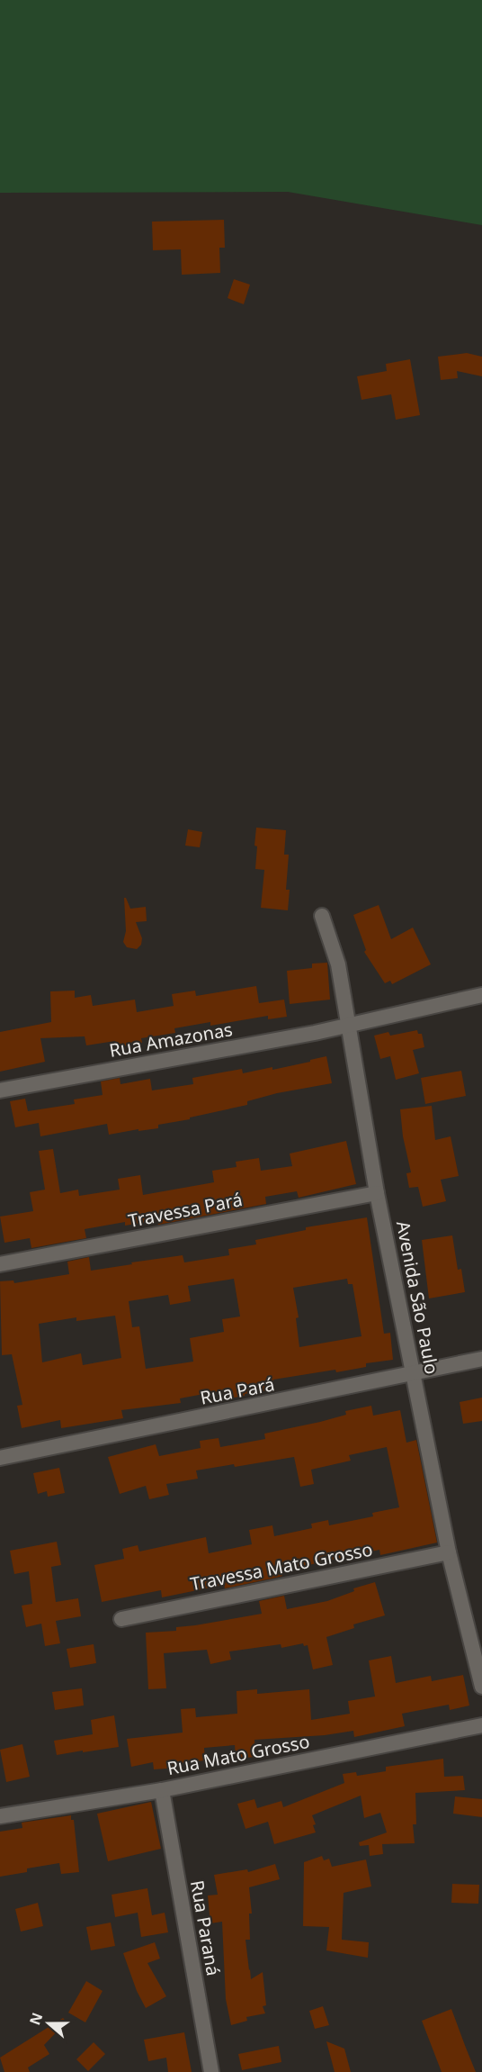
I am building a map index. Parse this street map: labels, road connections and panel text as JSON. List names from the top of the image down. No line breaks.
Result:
{"streets":{"street":["Rua Amazonas","Travessa Pará","Avenida São Paulo","Rua Pará","Travessa Mato Grosso","Rua Mato Grosso","Rua Paraná"]},"crossings":[["Rua Amazonas","Avenida São Paulo"],["Travessa Pará","Avenida São Paulo"],["Avenida São Paulo","Rua Pará"],["Avenida São Paulo","Travessa Mato Grosso"],["Rua Mato Grosso","Rua Paraná"]],"north":"left"}
